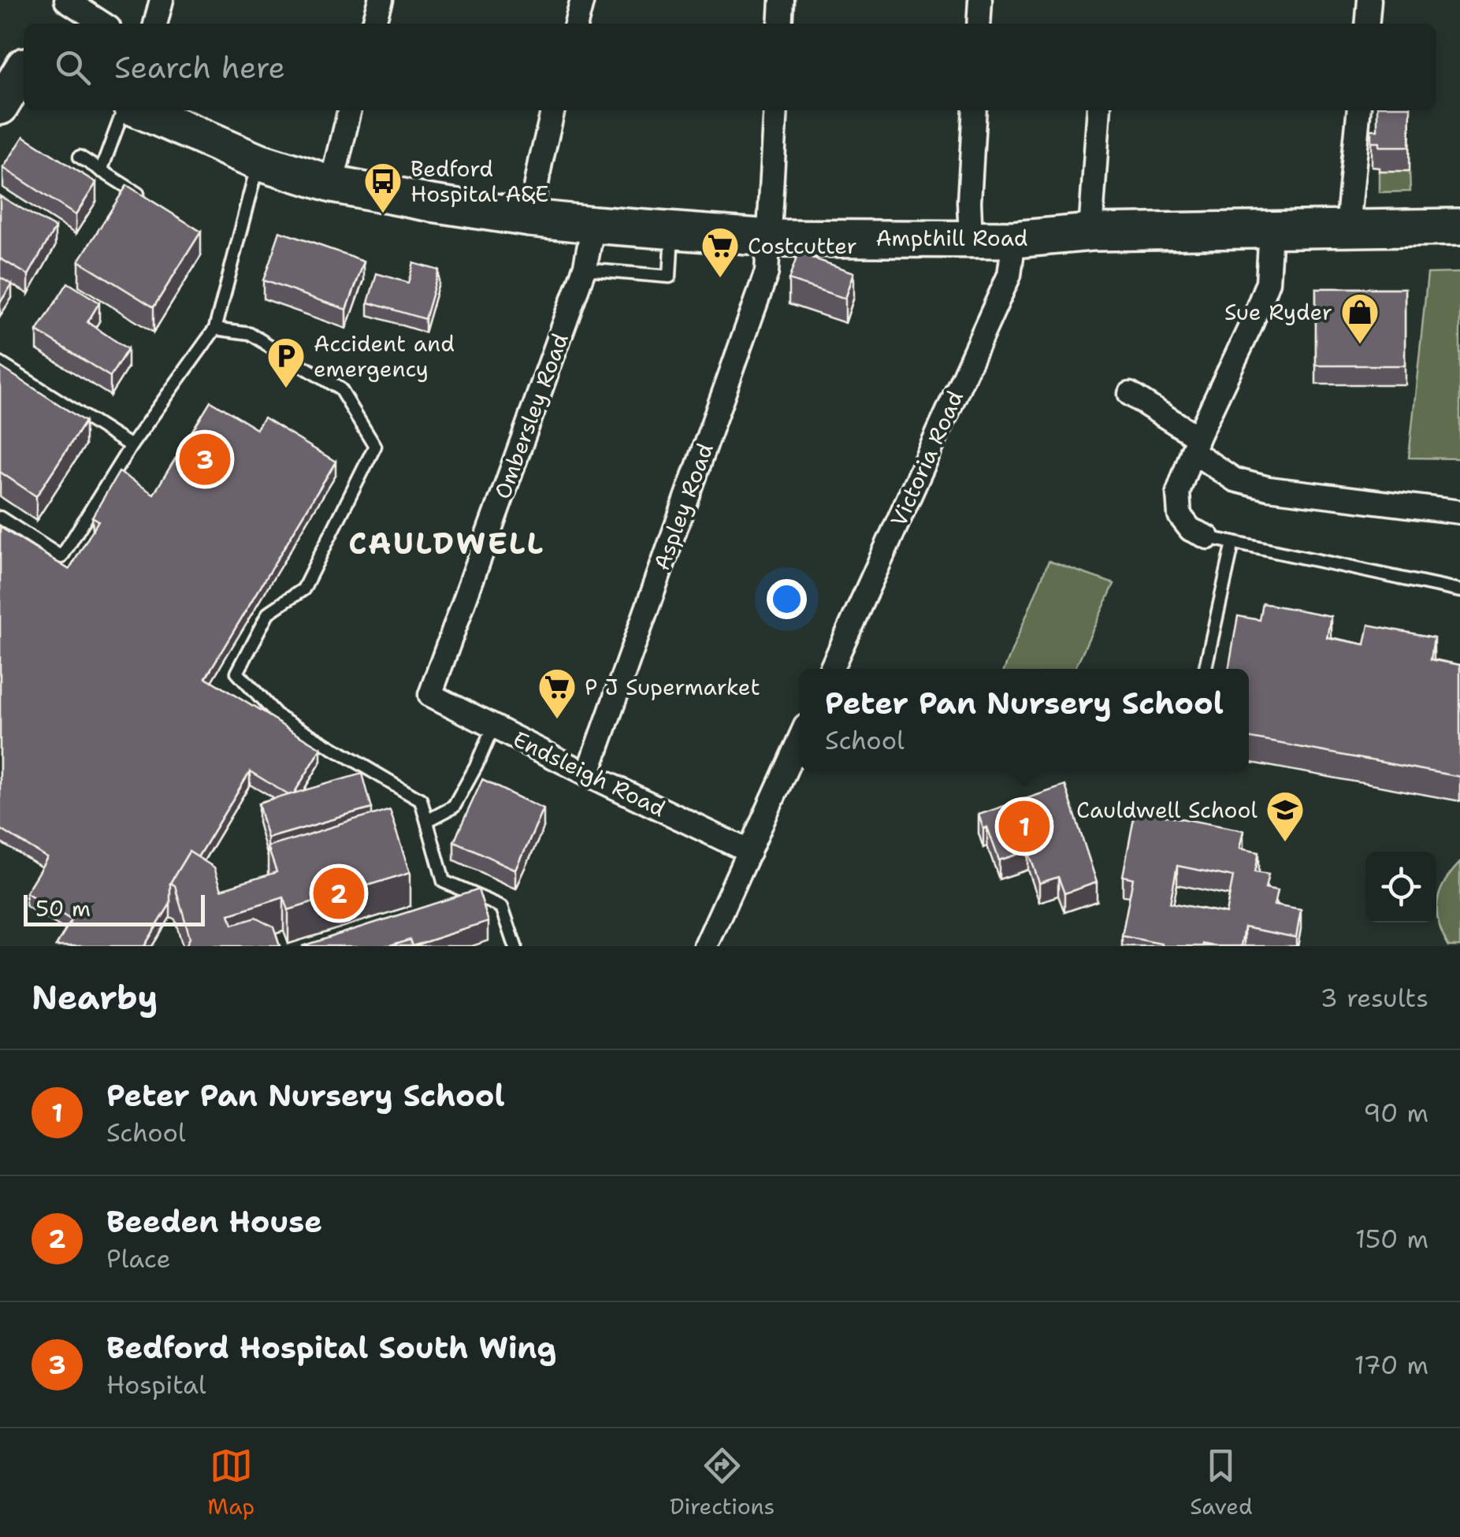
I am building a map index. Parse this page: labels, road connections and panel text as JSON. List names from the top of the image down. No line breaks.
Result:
{"streets":{"main road":["Ampthill Road"],"street":["Ombersley Road","Victoria Road","Aspley Road","Endsleigh Road"]},"crossings":[["Ampthill Road","Ombersley Road"],["Ampthill Road","Victoria Road"],["Ampthill Road","Aspley Road"],["Ombersley Road","Endsleigh Road"],["Aspley Road","Endsleigh Road"]],"districts":["CAULDWELL"],"places":{"bus stop":["Bedford Hospital A&E"],"supermarket":["Costcutter","P J Supermarket"],"shop":["Sue Ryder"],"parking":["Accident and emergency"],"school or university":["Cauldwell School"]},"scale_bar":"50 m","page":{"search":"Search here","pins":["3","1","2"],"popup":["Peter Pan Nursery School","School"],"scale":"50 m","heading":["Nearby","3 results"],"list":[{"mark":"1","name":"Peter Pan Nursery School","note":"School","value":"90 m"},{"mark":"2","name":"Beeden House","note":"Place","value":"150 m"},{"mark":"3","name":"Bedford Hospital South Wing","note":"Hospital","value":"170 m"}],"nav":["Map","Directions","Saved"]}}
